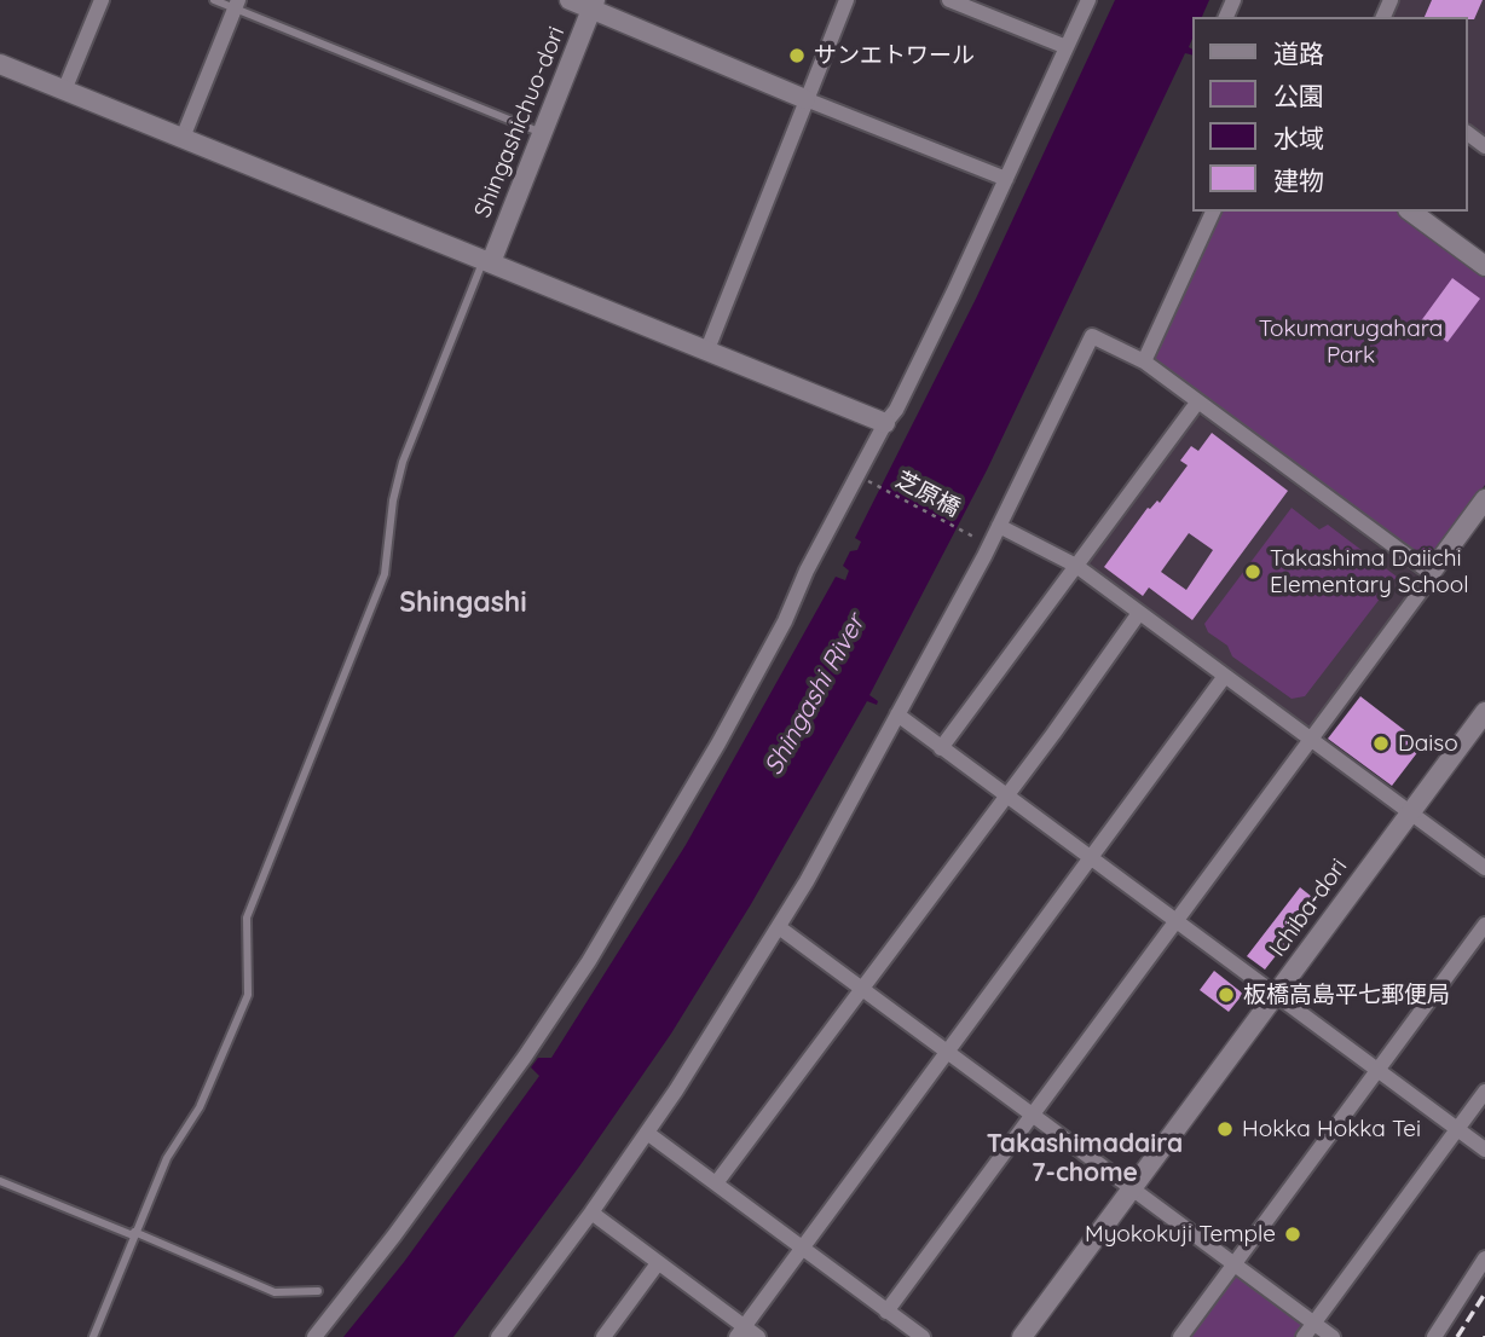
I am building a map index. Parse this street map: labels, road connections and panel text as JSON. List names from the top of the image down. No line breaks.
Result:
{"streets":{"street":["Shingashichuo-dori","Ichiba-dori"],"path":["芝原橋"]},"districts":["Shingashi","Takashimadaira 7-chome"],"water":["Shingashi River"],"parks":["Tokumarugahara Park"],"places":["サンエトワール","Takashima Daiichi Elementary School","Daiso","板橋高島平七郵便局","Hokka Hokka Tei","Myokokuji Temple"],"legend":["道路","公園","水域","建物"]}
